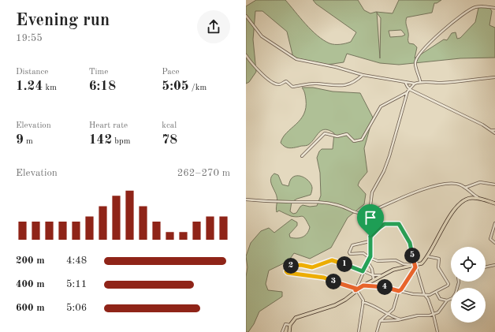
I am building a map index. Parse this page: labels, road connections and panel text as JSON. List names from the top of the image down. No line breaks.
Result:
{"page":{"heading":["Evening run","19:55"],"stats":[["Distance","1.24 km"],["Time","6:18"],["Pace","5:05 /km"],["Elevation","9 m"],["Heart rate","142 bpm"],["kcal","78"]],"chart":["Elevation","262–270 m"],"pins":["5","1","2","3","4"],"list":[{"name":"200 m","note":"4:48"},{"name":"400 m","note":"5:11"},{"name":"600 m","note":"5:06"}]}}
